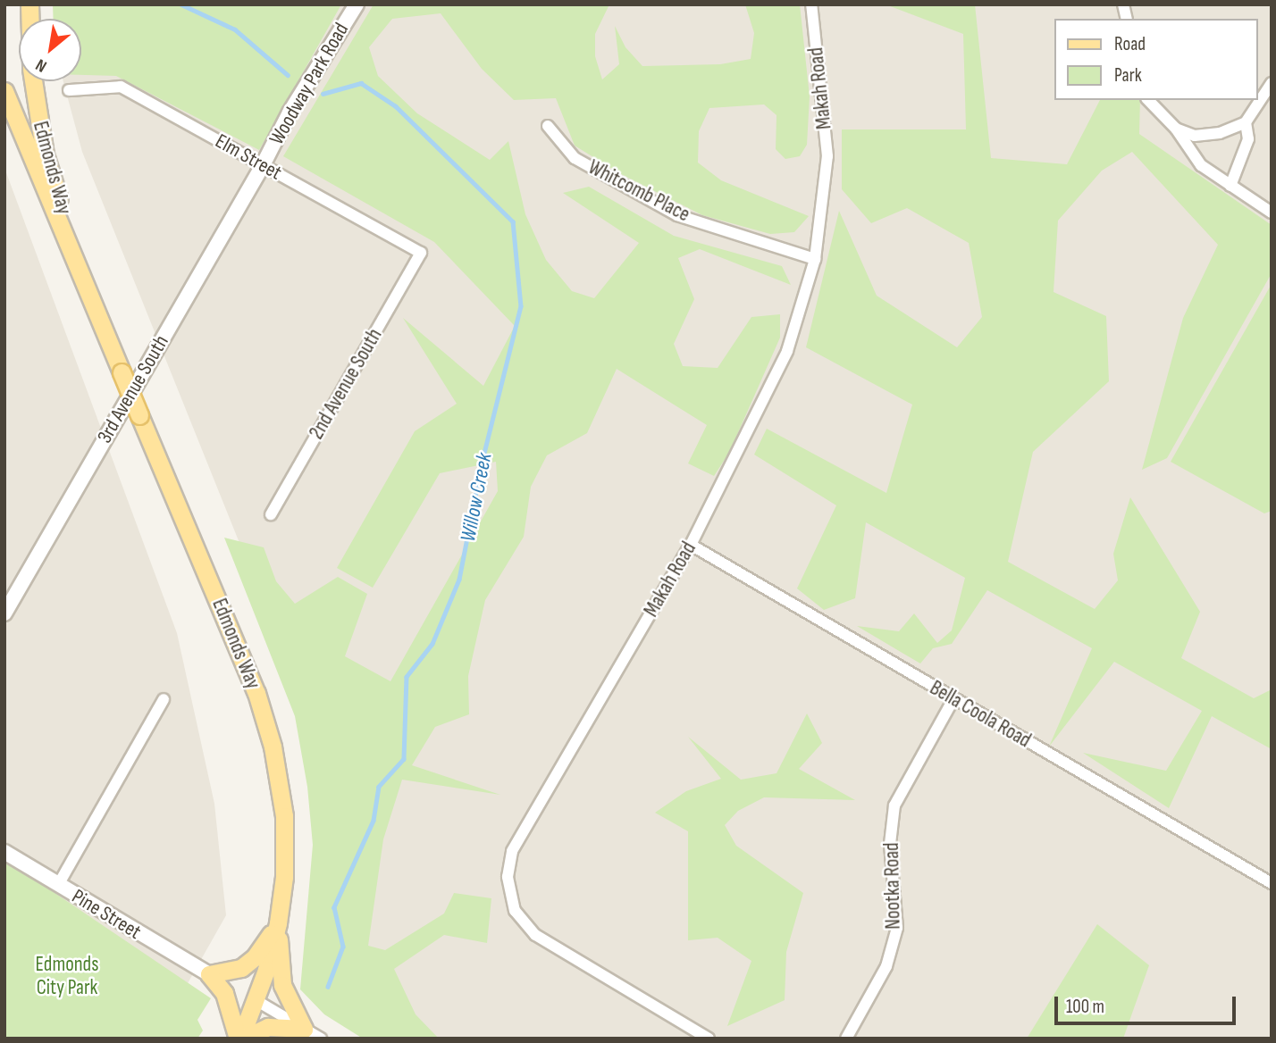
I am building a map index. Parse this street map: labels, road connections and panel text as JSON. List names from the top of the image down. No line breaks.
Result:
{"streets":{"main road":["Edmonds Way"],"street":["Woodway Park Road","Makah Road","Elm Street","Whitcomb Place","2nd Avenue South","3rd Avenue South","Bella Coola Road","Nootka Road","Pine Street"]},"crossings":[["Woodway Park Road","Elm Street"],["Woodway Park Road","3rd Avenue South"],["Makah Road","Whitcomb Place"],["Makah Road","Bella Coola Road"],["Elm Street","2nd Avenue South"],["Elm Street","3rd Avenue South"],["Bella Coola Road","Nootka Road"]],"water":["Willow Creek"],"parks":["Edmonds City Park"],"legend":["Road","Park"],"scale_bar":"100 m","north":"bottom left"}
